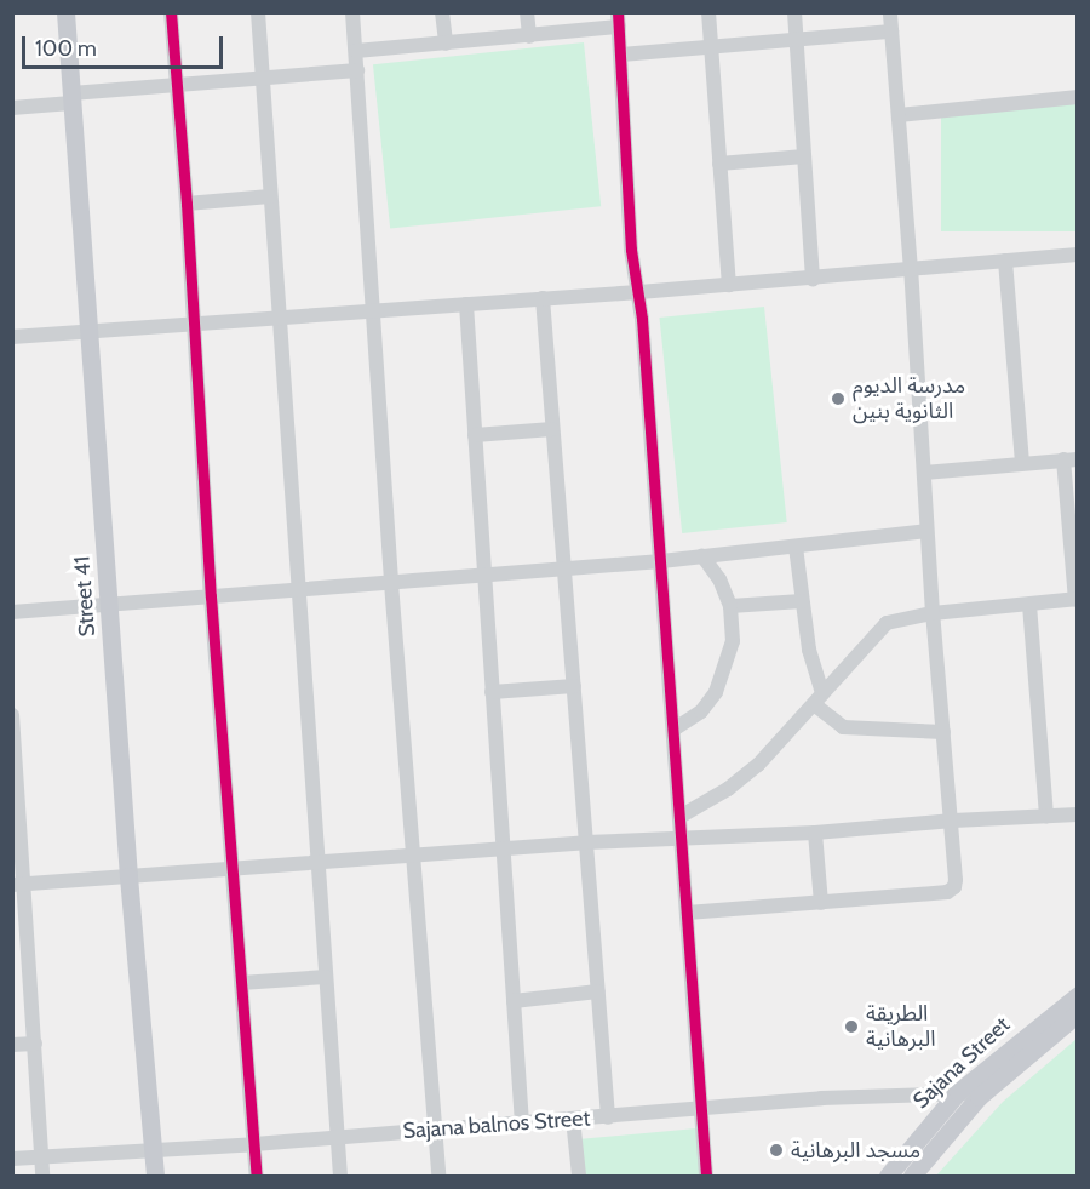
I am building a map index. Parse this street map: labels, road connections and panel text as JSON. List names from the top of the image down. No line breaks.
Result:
{"streets":{"main road":["Street 41","Sajana Street"],"street":["Sajana balnos Street"]},"crossings":[["Street 41","Sajana balnos Street"],["Sajana Street","Sajana balnos Street"]],"places":["مدرسة الديوم الثانوية بنين","الطريقة البرهانية","مسجد البرهانية"],"scale_bar":"100 m"}
